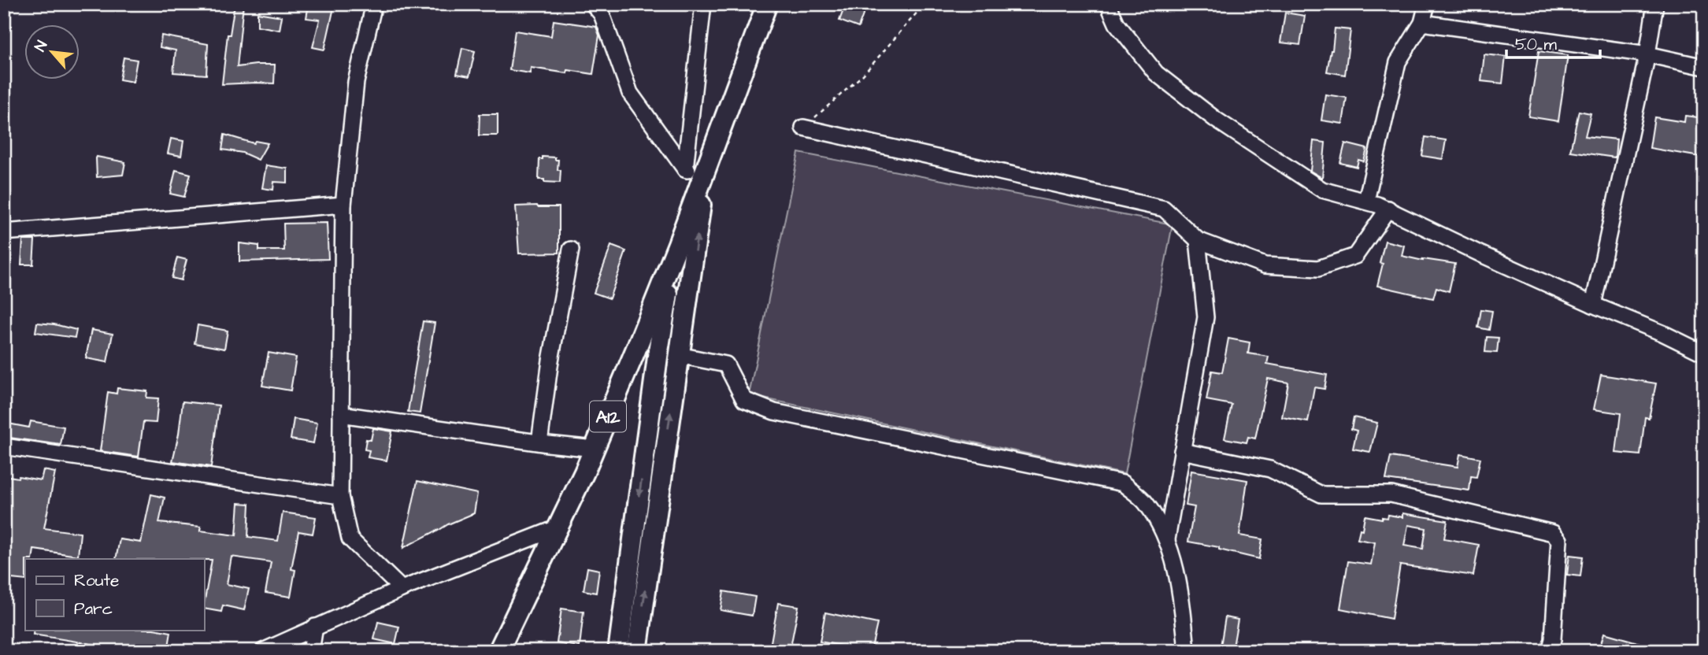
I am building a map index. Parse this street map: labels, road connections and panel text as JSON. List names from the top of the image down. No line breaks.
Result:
{"streets":{"main road":["A12"]},"legend":["Route","Parc"],"scale_bar":"50 m","north":"top left"}
